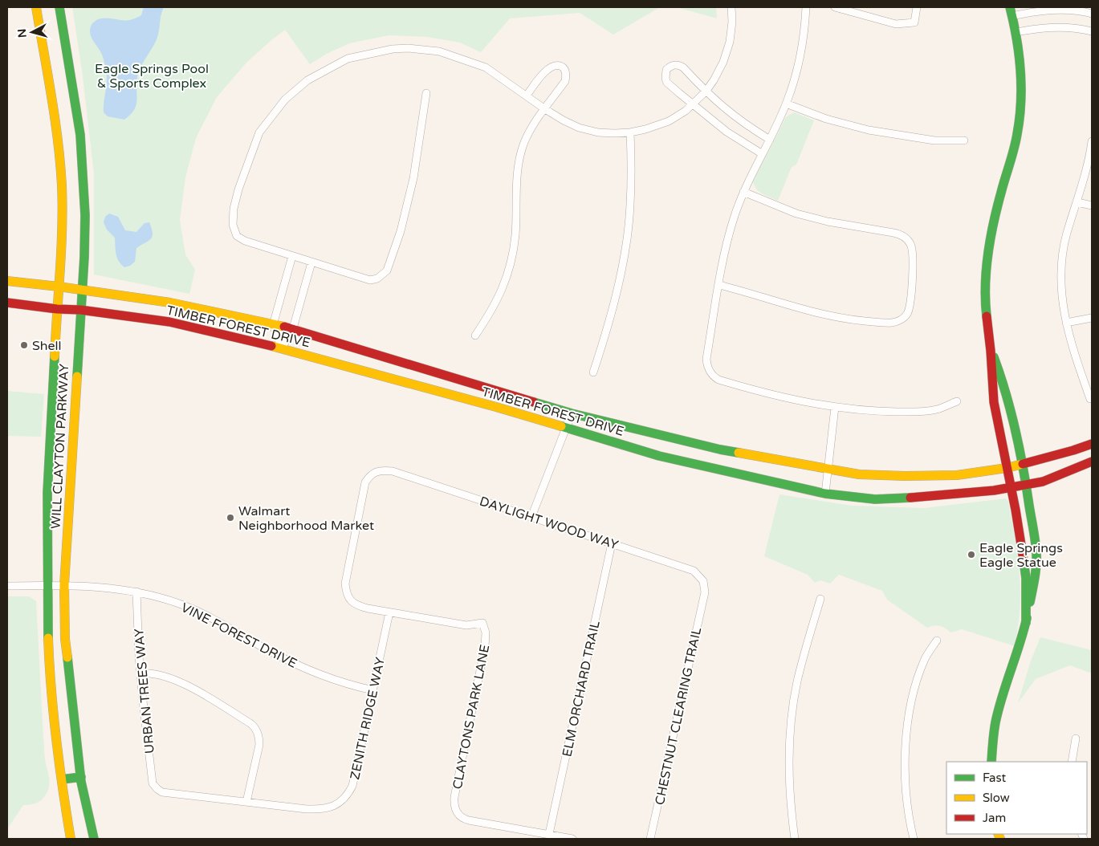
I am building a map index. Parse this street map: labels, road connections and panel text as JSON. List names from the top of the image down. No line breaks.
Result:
{"streets":{"main road":["TIMBER FOREST DRIVE","WILL CLAYTON PARKWAY"],"street":["DAYLIGHT WOOD WAY","VINE FOREST DRIVE","ELM ORCHARD TRAIL","URBAN TREES WAY","CHESTNUT CLEARING TRAIL","CLAYTONS PARK LANE","ZENITH RIDGE WAY"]},"crossings":[["TIMBER FOREST DRIVE","WILL CLAYTON PARKWAY"],["WILL CLAYTON PARKWAY","VINE FOREST DRIVE"],["DAYLIGHT WOOD WAY","ELM ORCHARD TRAIL"],["DAYLIGHT WOOD WAY","CHESTNUT CLEARING TRAIL"],["DAYLIGHT WOOD WAY","CLAYTONS PARK LANE"],["DAYLIGHT WOOD WAY","ZENITH RIDGE WAY"],["VINE FOREST DRIVE","URBAN TREES WAY"],["VINE FOREST DRIVE","ZENITH RIDGE WAY"],["ELM ORCHARD TRAIL","CLAYTONS PARK LANE"],["URBAN TREES WAY","ZENITH RIDGE WAY"],["CLAYTONS PARK LANE","ZENITH RIDGE WAY"]],"parks":["Eagle Springs Pool & Sports Complex"],"places":["Shell","Walmart Neighborhood Market","Eagle Springs Eagle Statue"],"legend":["Fast","Slow","Jam"],"north":"left"}
